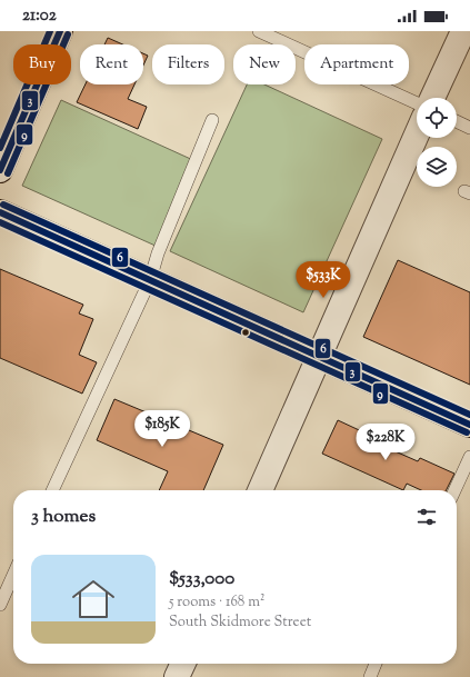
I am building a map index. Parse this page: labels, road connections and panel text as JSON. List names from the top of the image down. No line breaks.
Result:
{"lines":["transit line 3","transit line 6","transit line 9"],"page":{"status":"21:02","chip":["Buy","Rent","Filters","New","Apartment"],"price":["$533K","$185K","$228K"],"heading":"3 homes","list":[{"name":"$533,000","note":"5 rooms · 168 m² · South Skidmore Street"}]}}
